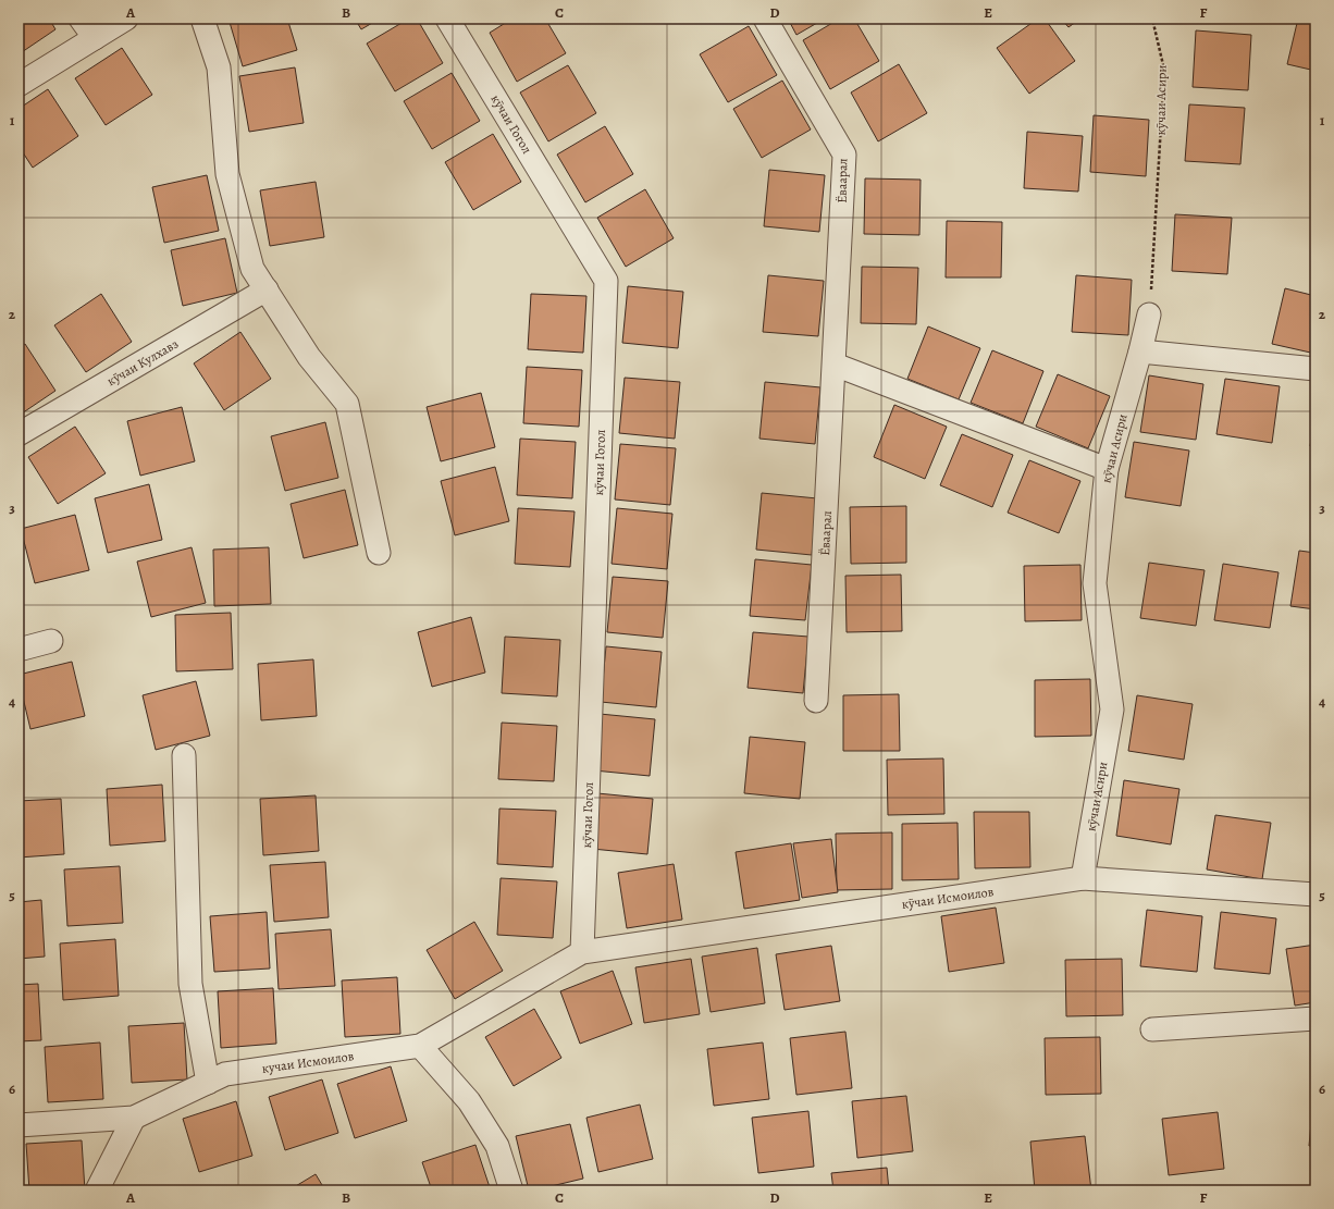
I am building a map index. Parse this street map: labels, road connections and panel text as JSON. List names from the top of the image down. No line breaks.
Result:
{"streets":{"street":["кӯчаи Асири","кӯчаи Гогол","Ёваарал","кӯчаи Кулхавз","кӯчаи Исмоилов","кучаи Исмоилов"]},"crossings":[["кӯчаи Асири","кӯчаи Исмоилов"],["кӯчаи Гогол","кӯчаи Исмоилов"],["кӯчаи Гогол","кучаи Исмоилов"],["кӯчаи Исмоилов","кучаи Исмоилов"]],"grid":{"columns":["A","B","C","D","E","F"],"rows":["1","2","3","4","5","6"]}}
